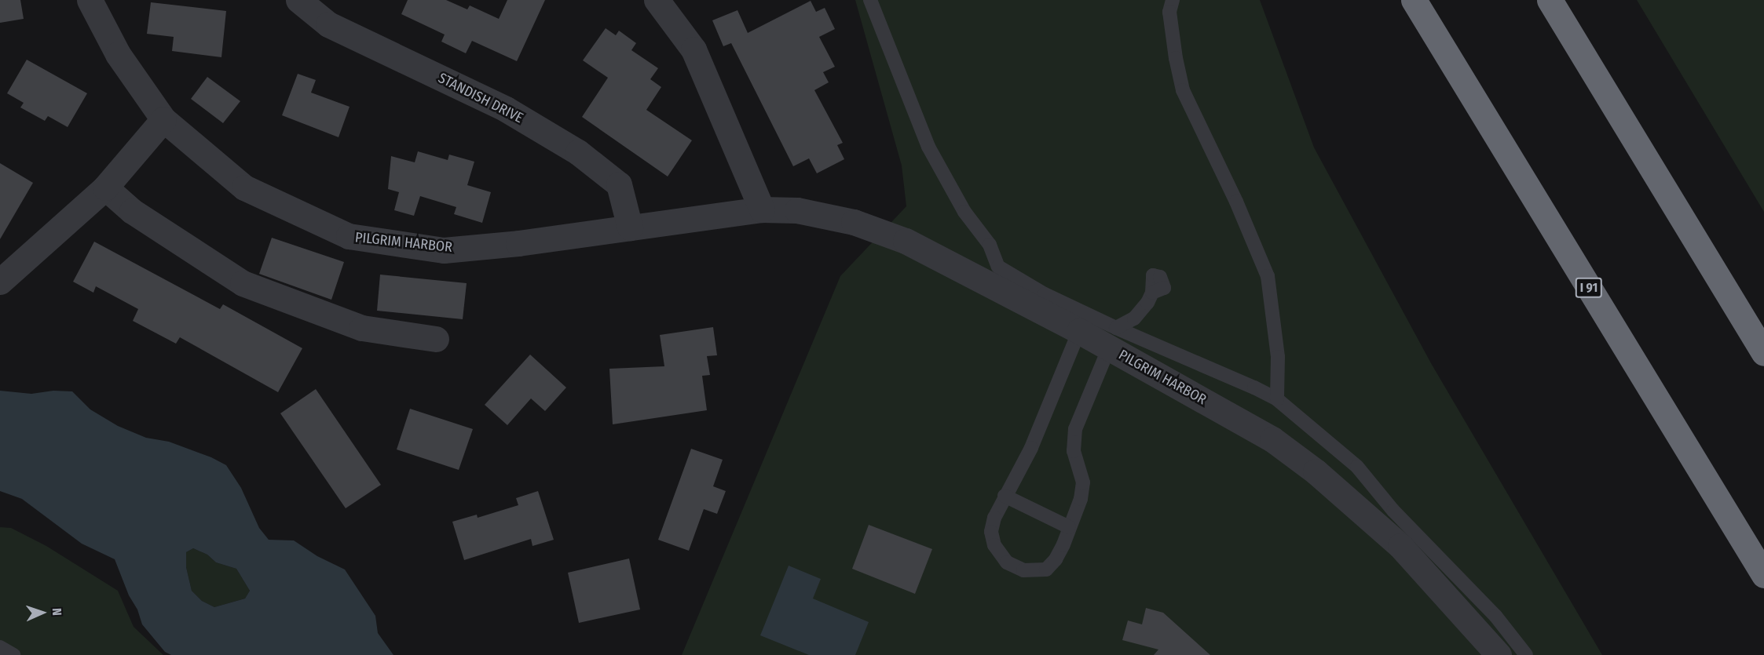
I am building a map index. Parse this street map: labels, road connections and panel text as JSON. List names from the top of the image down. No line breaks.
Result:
{"streets":{"highway":["I 91"],"street":["STANDISH DRIVE","PILGRIM HARBOR"]},"crossings":[["STANDISH DRIVE","PILGRIM HARBOR"]],"north":"right"}
